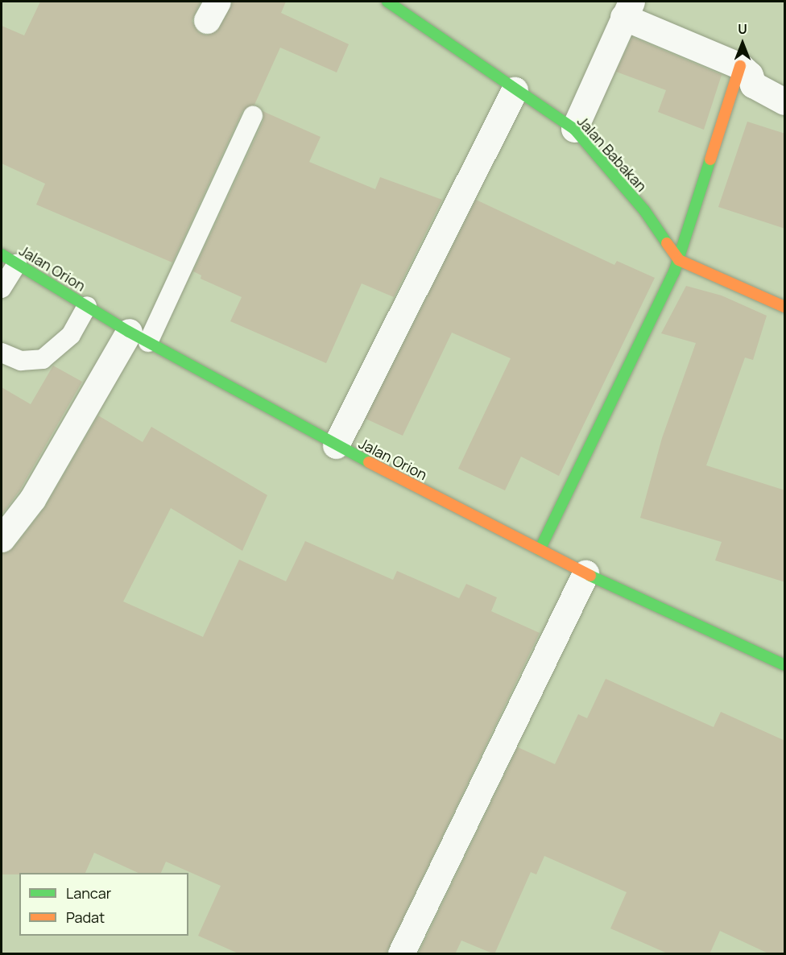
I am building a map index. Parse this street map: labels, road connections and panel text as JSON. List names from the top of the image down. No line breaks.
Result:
{"streets":{"main road":["Jalan Babakan","Jalan Orion"]},"legend":["Lancar","Padat"],"north":"top"}
